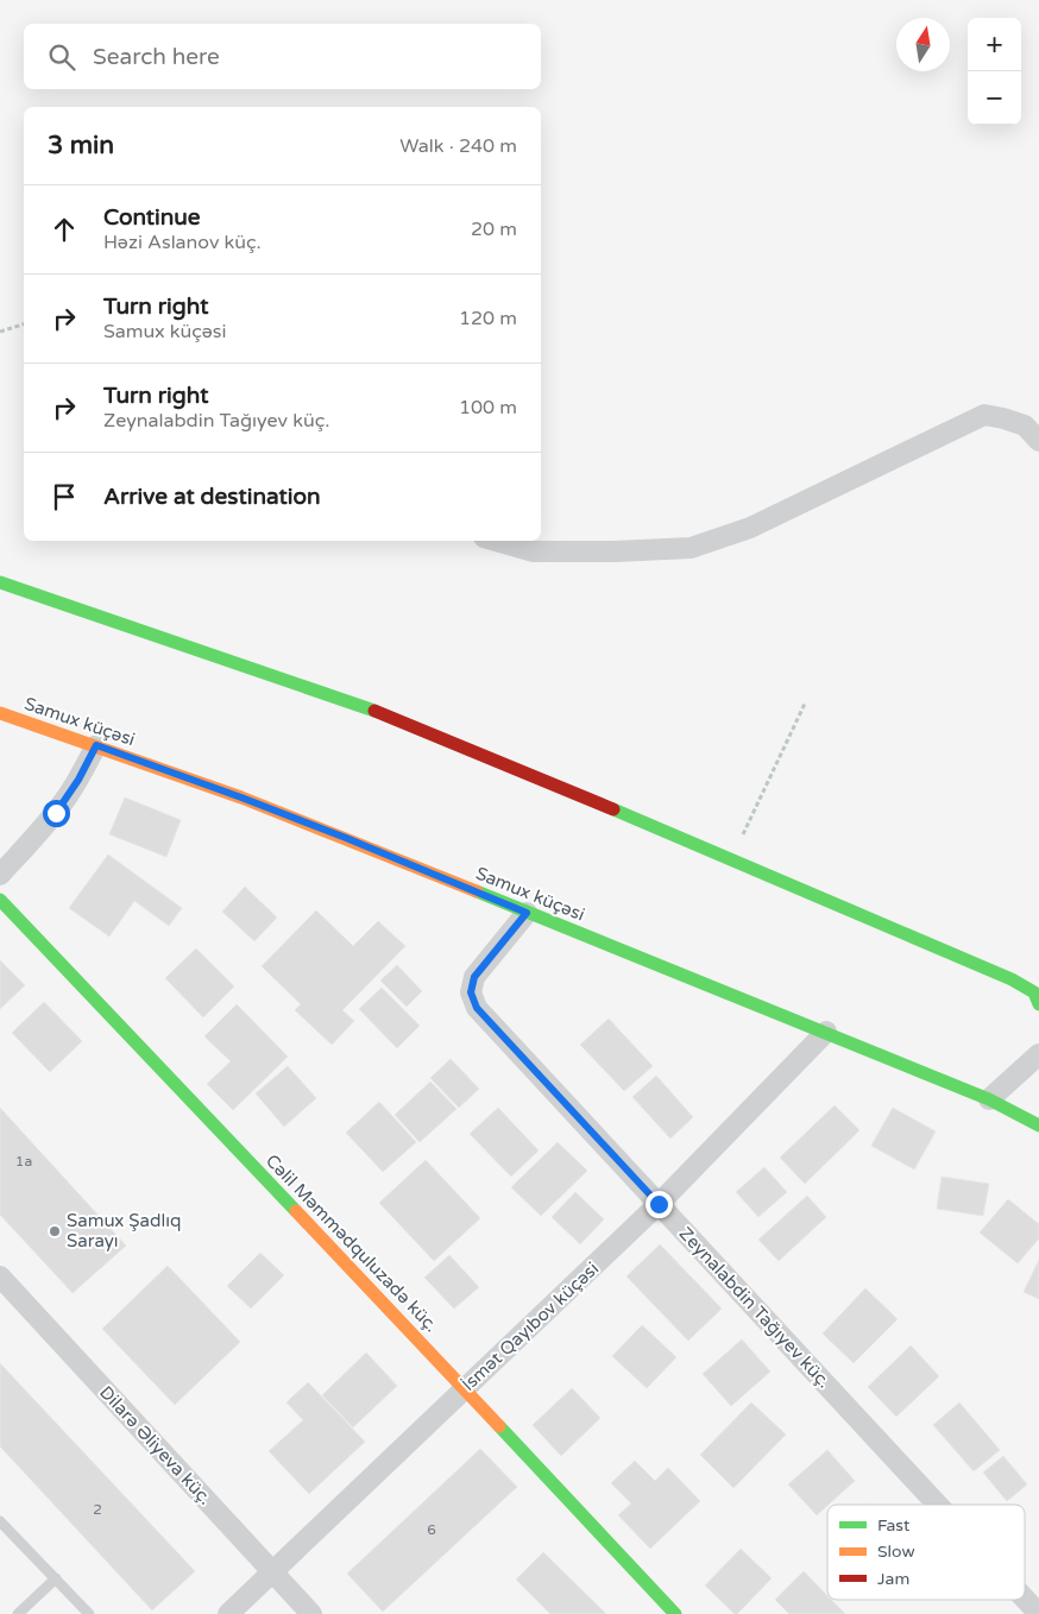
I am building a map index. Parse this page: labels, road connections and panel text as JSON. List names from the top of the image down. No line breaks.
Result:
{"streets":{"street":["Samux küçəsi","Cəlil Məmmədquluzadə küç.","Zeynalabdin Tağıyev küç.","İsmət Qayıbov küçəsi","Dilarə Əliyeva küç."]},"crossings":[["Samux küçəsi","Zeynalabdin Tağıyev küç."],["Samux küçəsi","İsmət Qayıbov küçəsi"],["Cəlil Məmmədquluzadə küç.","İsmət Qayıbov küçəsi"],["Zeynalabdin Tağıyev küç.","İsmət Qayıbov küçəsi"],["İsmət Qayıbov küçəsi","Dilarə Əliyeva küç."]],"places":["Samux Şadlıq Sarayı"],"house_numbers":["1a","2","6"],"legend":["Fast","Slow","Jam"],"north":"top","page":{"map_buttons":["+","−"],"search":"Search here","heading":["3 min","Walk · 240 m"],"list":[["Continue","Həzi Aslanov küç.","20 m"],["Turn right","Samux küçəsi","120 m"],["Turn right","Zeynalabdin Tağıyev küç.","100 m"],"Arrive at destination"]}}
